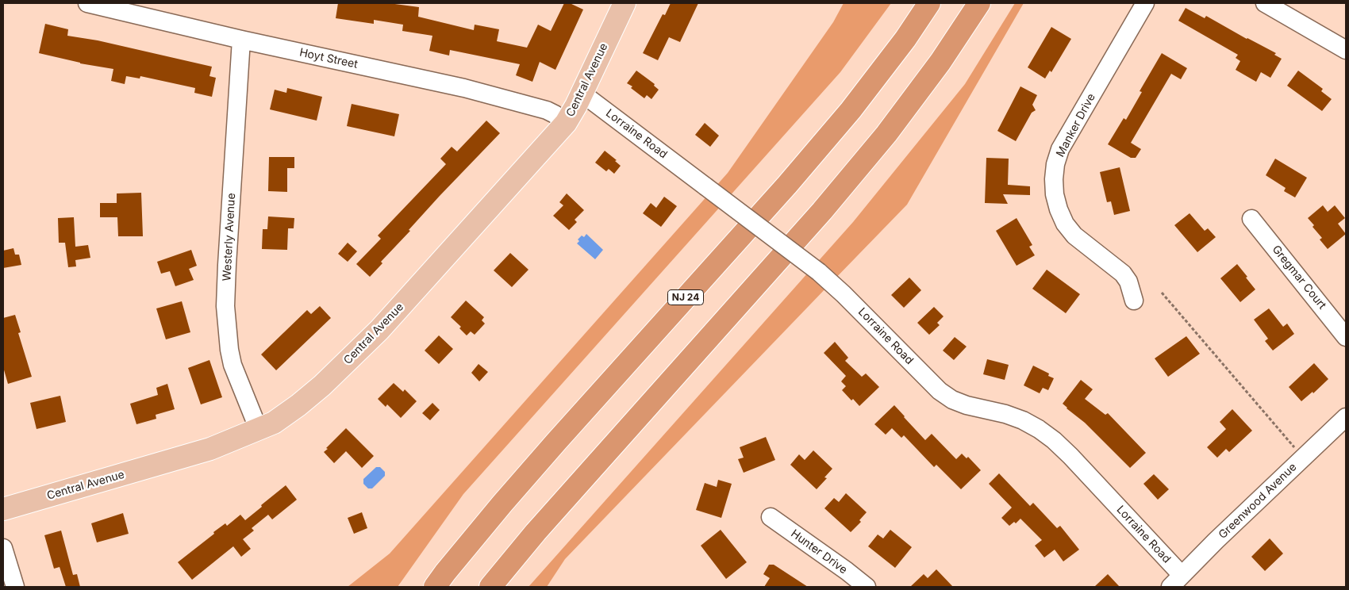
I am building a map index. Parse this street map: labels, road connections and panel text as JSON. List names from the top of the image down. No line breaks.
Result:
{"streets":{"highway":["NJ 24"],"main road":["Central Avenue"],"street":["Hoyt Street","Manker Drive","Lorraine Road","Westerly Avenue","Gregmar Court","Greenwood Avenue","Hunter Drive"]},"crossings":[["Hoyt Street","Central Avenue"],["Hoyt Street","Westerly Avenue"],["Central Avenue","Lorraine Road"],["Central Avenue","Westerly Avenue"],["Lorraine Road","Greenwood Avenue"]]}
